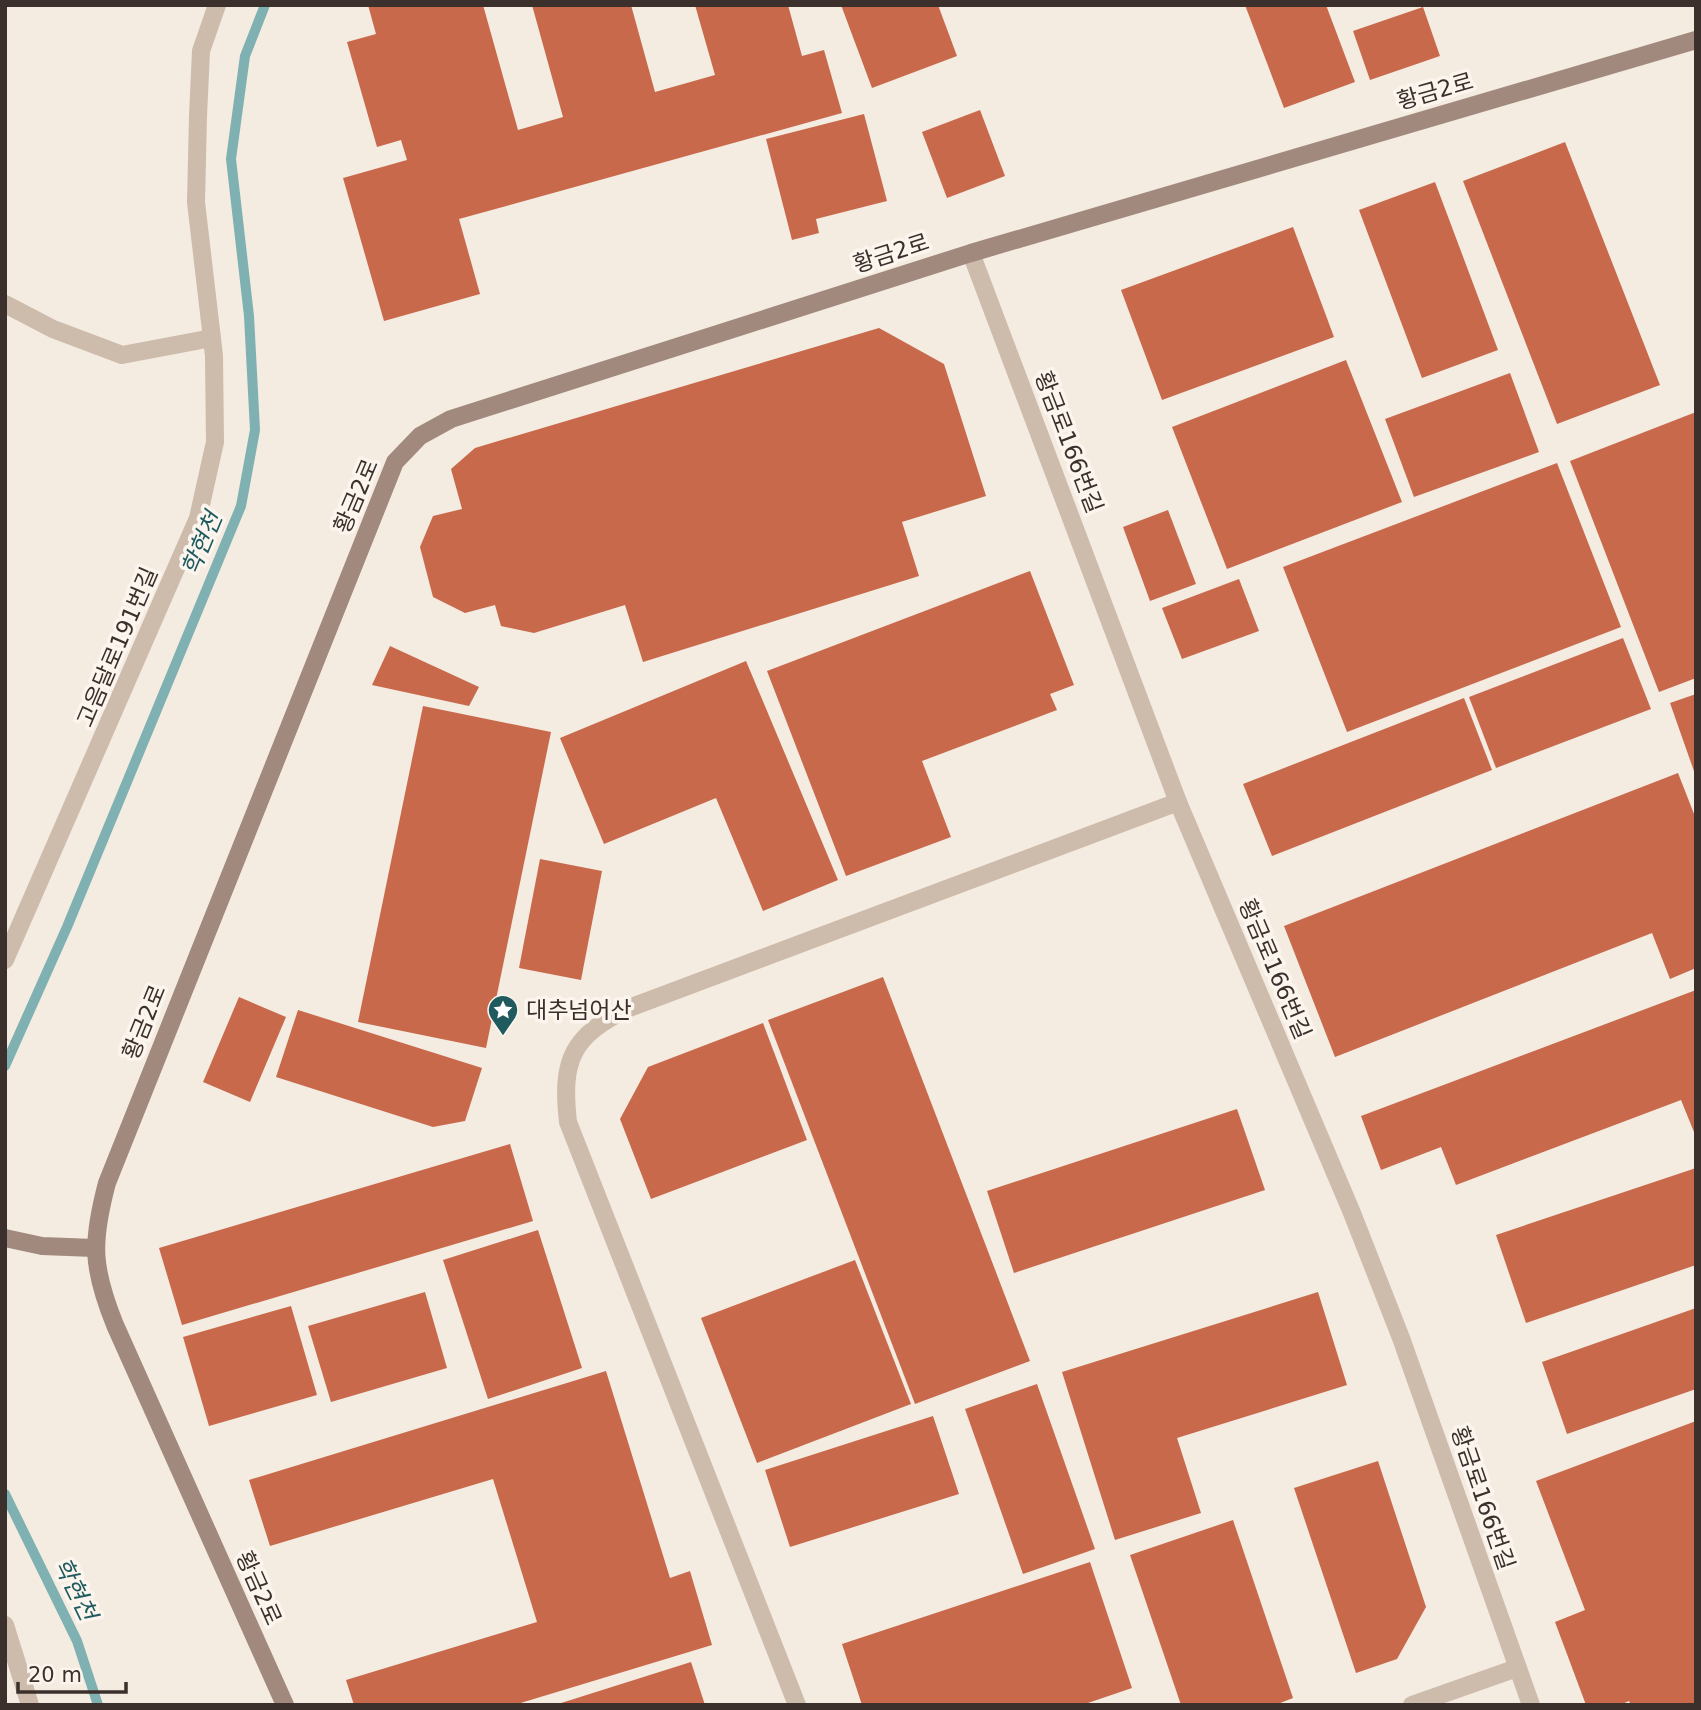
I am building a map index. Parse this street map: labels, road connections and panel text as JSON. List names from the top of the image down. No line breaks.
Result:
{"streets":{"street":["황금2로","황금로166번길","고음달로191번길"]},"crossings":[["황금2로","황금로166번길"]],"water":["학현천"],"places":{"place":["대추넘어산"]},"scale_bar":"20 m"}
